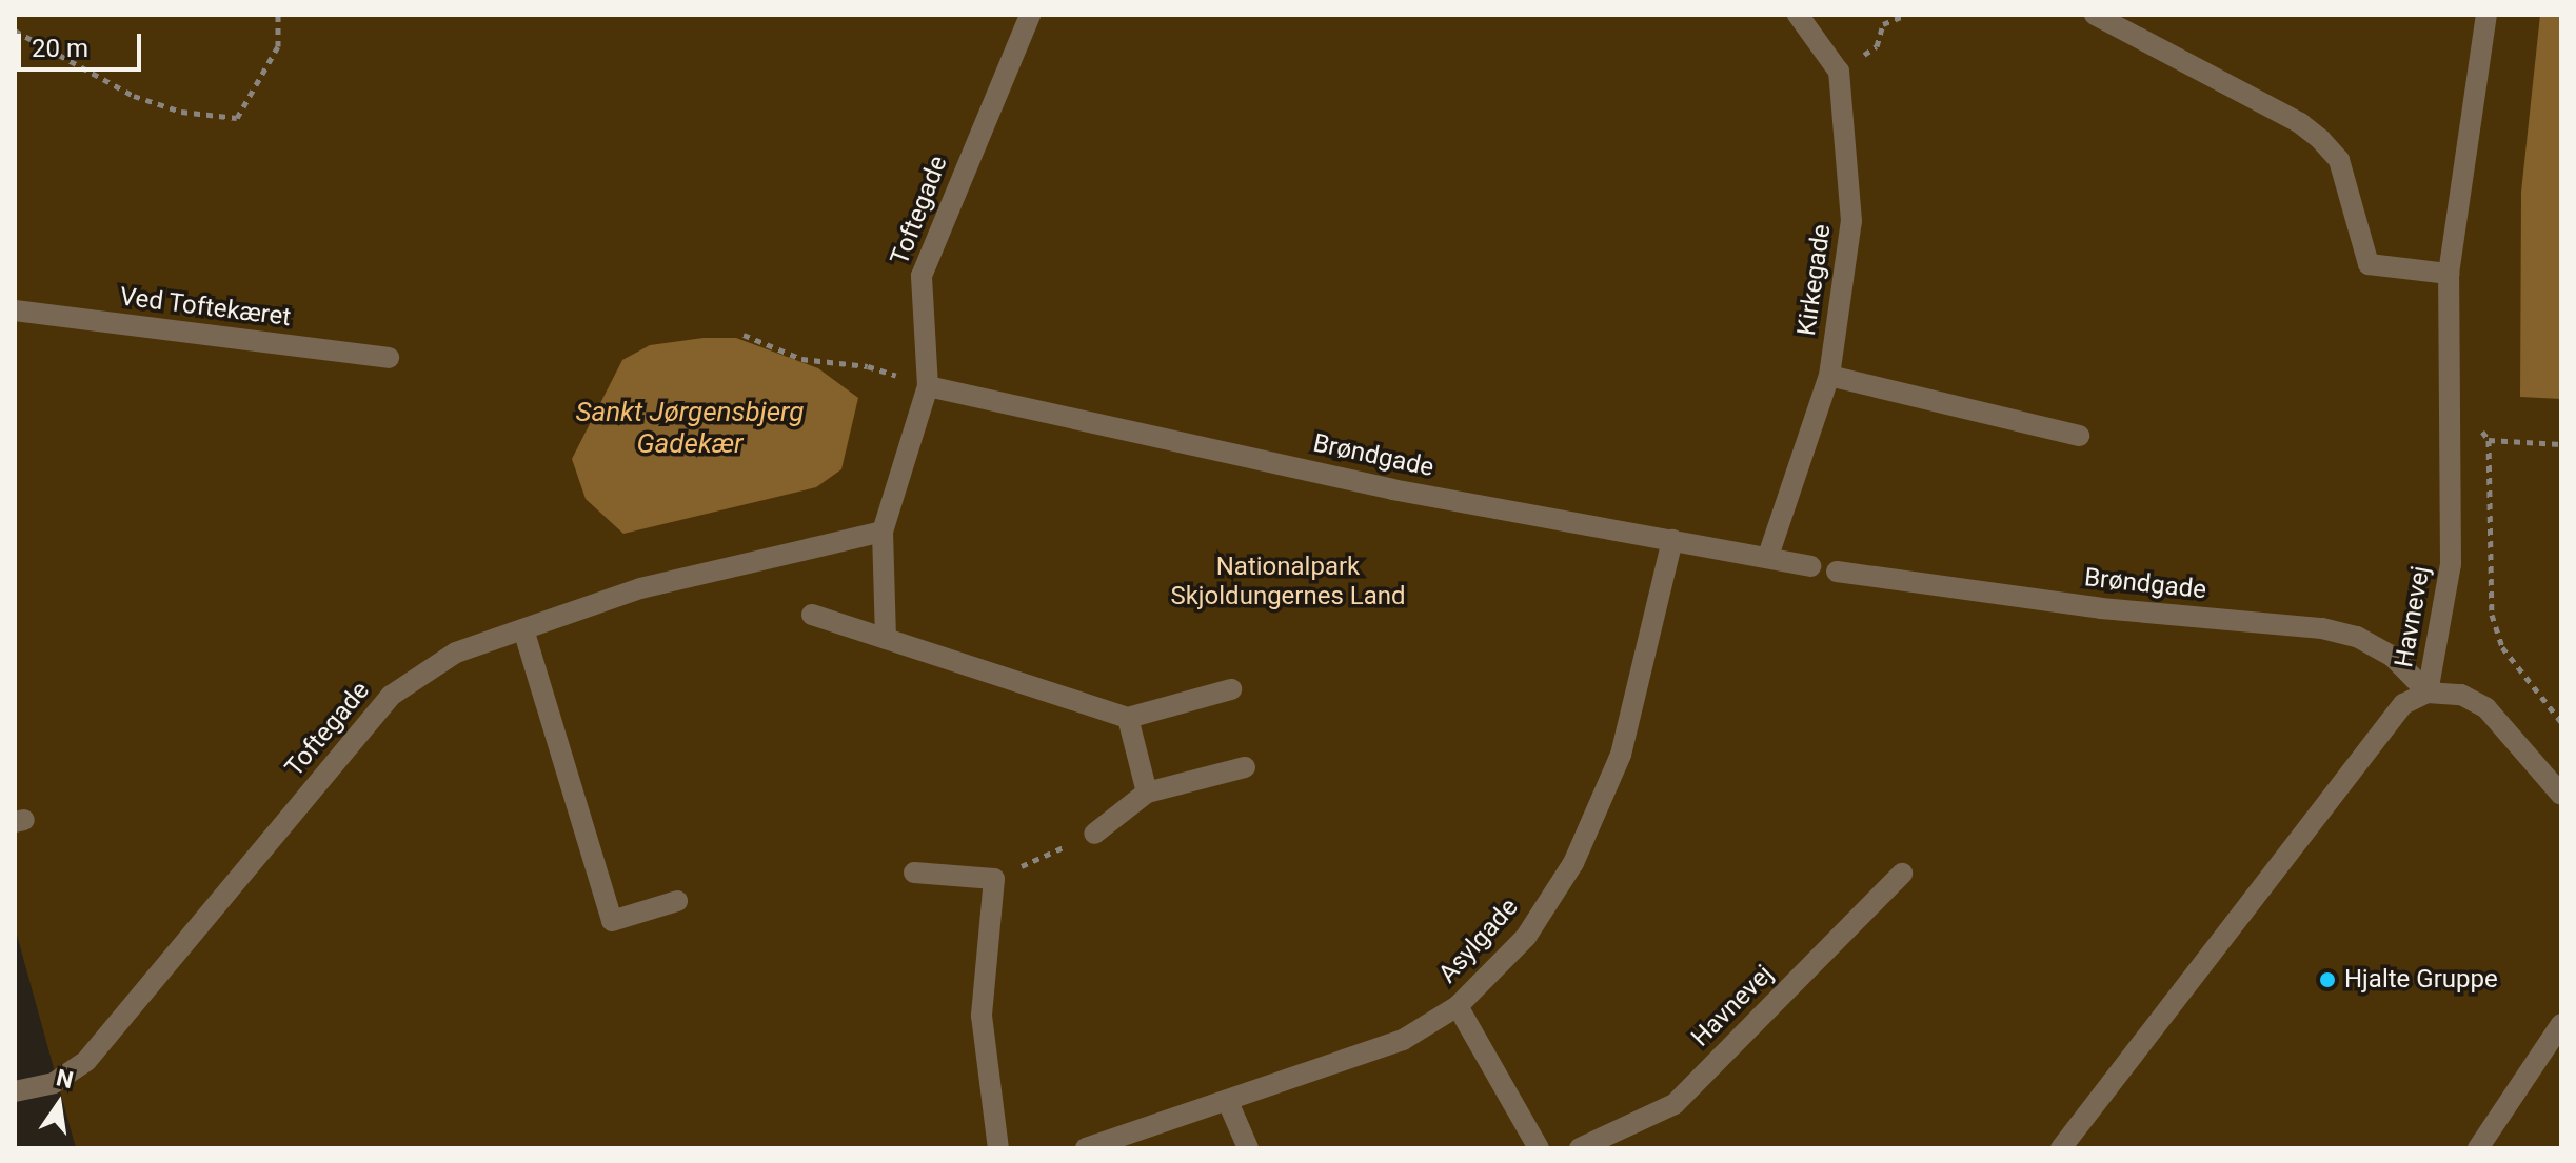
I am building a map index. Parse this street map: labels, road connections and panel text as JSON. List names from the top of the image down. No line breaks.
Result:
{"streets":{"street":["Toftegade","Kirkegade","Ved Toftekæret","Brøndgade","Havnevej","Asylgade"]},"crossings":[["Toftegade","Brøndgade"],["Kirkegade","Brøndgade"],["Brøndgade","Havnevej"],["Brøndgade","Asylgade"]],"water":["Sankt Jørgensbjerg Gadekær"],"parks":["Nationalpark Skjoldungernes Land"],"places":["Hjalte Gruppe"],"scale_bar":"20 m","north":"top"}
